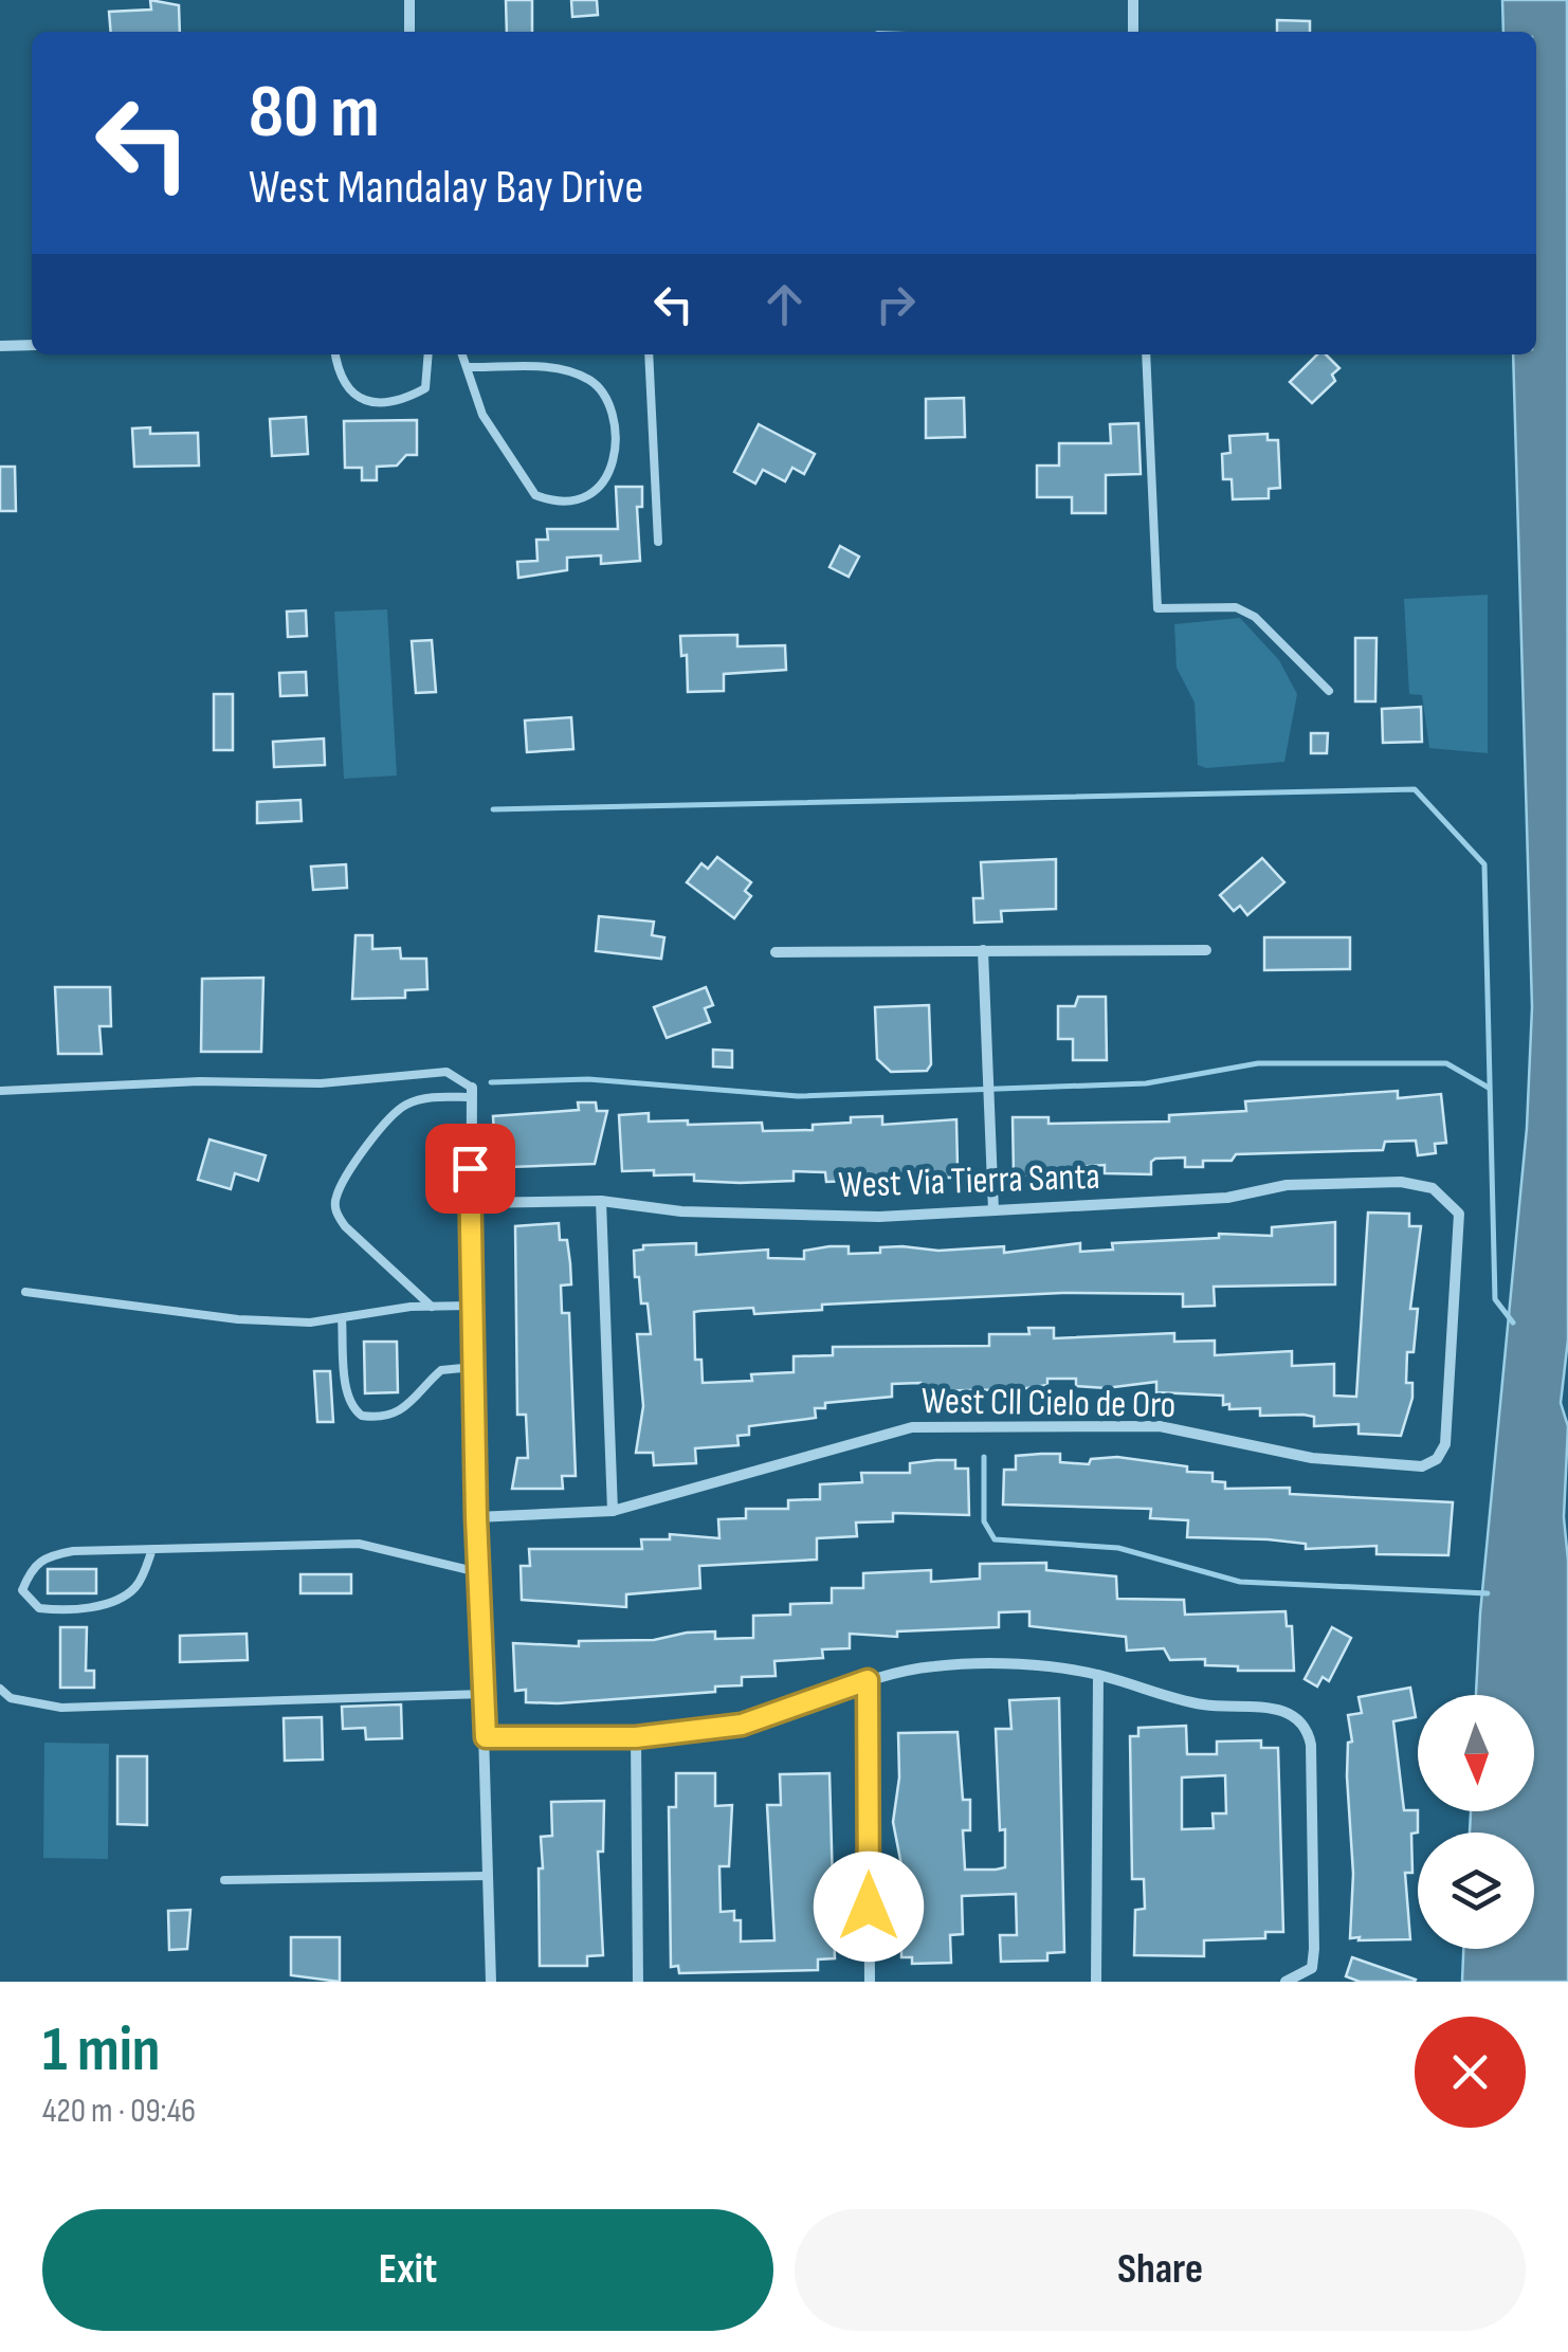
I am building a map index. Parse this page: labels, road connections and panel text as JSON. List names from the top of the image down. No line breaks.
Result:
{"streets":{"street":["West Via Tierra Santa","West Cll Cielo de Oro"]},"crossings":[["West Via Tierra Santa","West Cll Cielo de Oro"]],"north":"bottom","page":{"turn":["80 m","West Mandalay Bay Drive"],"heading":["1 min","420 m · 09:46"],"buttons":["Exit","Share"]}}
